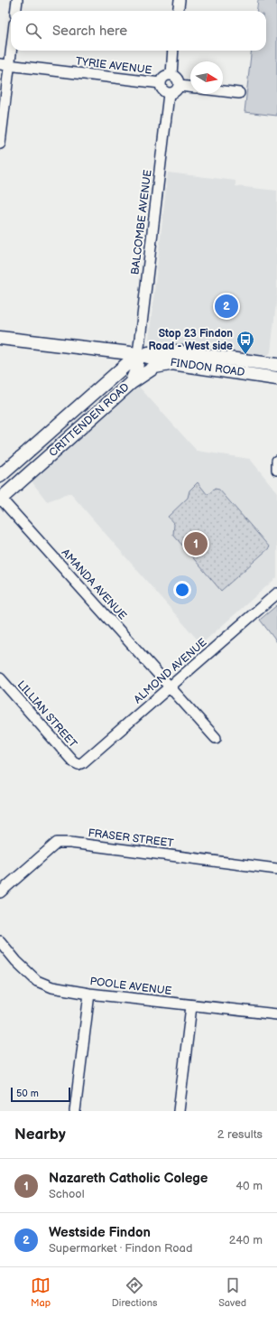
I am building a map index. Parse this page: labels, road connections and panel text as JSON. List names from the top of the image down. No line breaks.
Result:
{"streets":{"main road":["FINDON ROAD","CRITTENDEN ROAD"],"street":["TYRIE AVENUE","BALCOMBE AVENUE","AMANDA AVENUE","ALMOND AVENUE","LILLIAN STREET","FRASER STREET","POOLE AVENUE"]},"crossings":[["TYRIE AVENUE","BALCOMBE AVENUE"],["BALCOMBE AVENUE","FINDON ROAD"],["BALCOMBE AVENUE","CRITTENDEN ROAD"],["FINDON ROAD","CRITTENDEN ROAD"],["CRITTENDEN ROAD","AMANDA AVENUE"],["AMANDA AVENUE","ALMOND AVENUE"],["ALMOND AVENUE","LILLIAN STREET"]],"places":{"bus stop":["Stop 23 Findon Road - West side"]},"scale_bar":"50 m","north":"right","page":{"search":"Search here","pins":["2","1"],"scale":"50 m","heading":["Nearby","2 results"],"list":[{"mark":"1","name":"Nazareth Catholic Colege","note":"School","value":"40 m"},{"mark":"2","name":"Westside Findon","note":"Supermarket · Findon Road","value":"240 m"}],"nav":["Map","Directions","Saved"]}}
